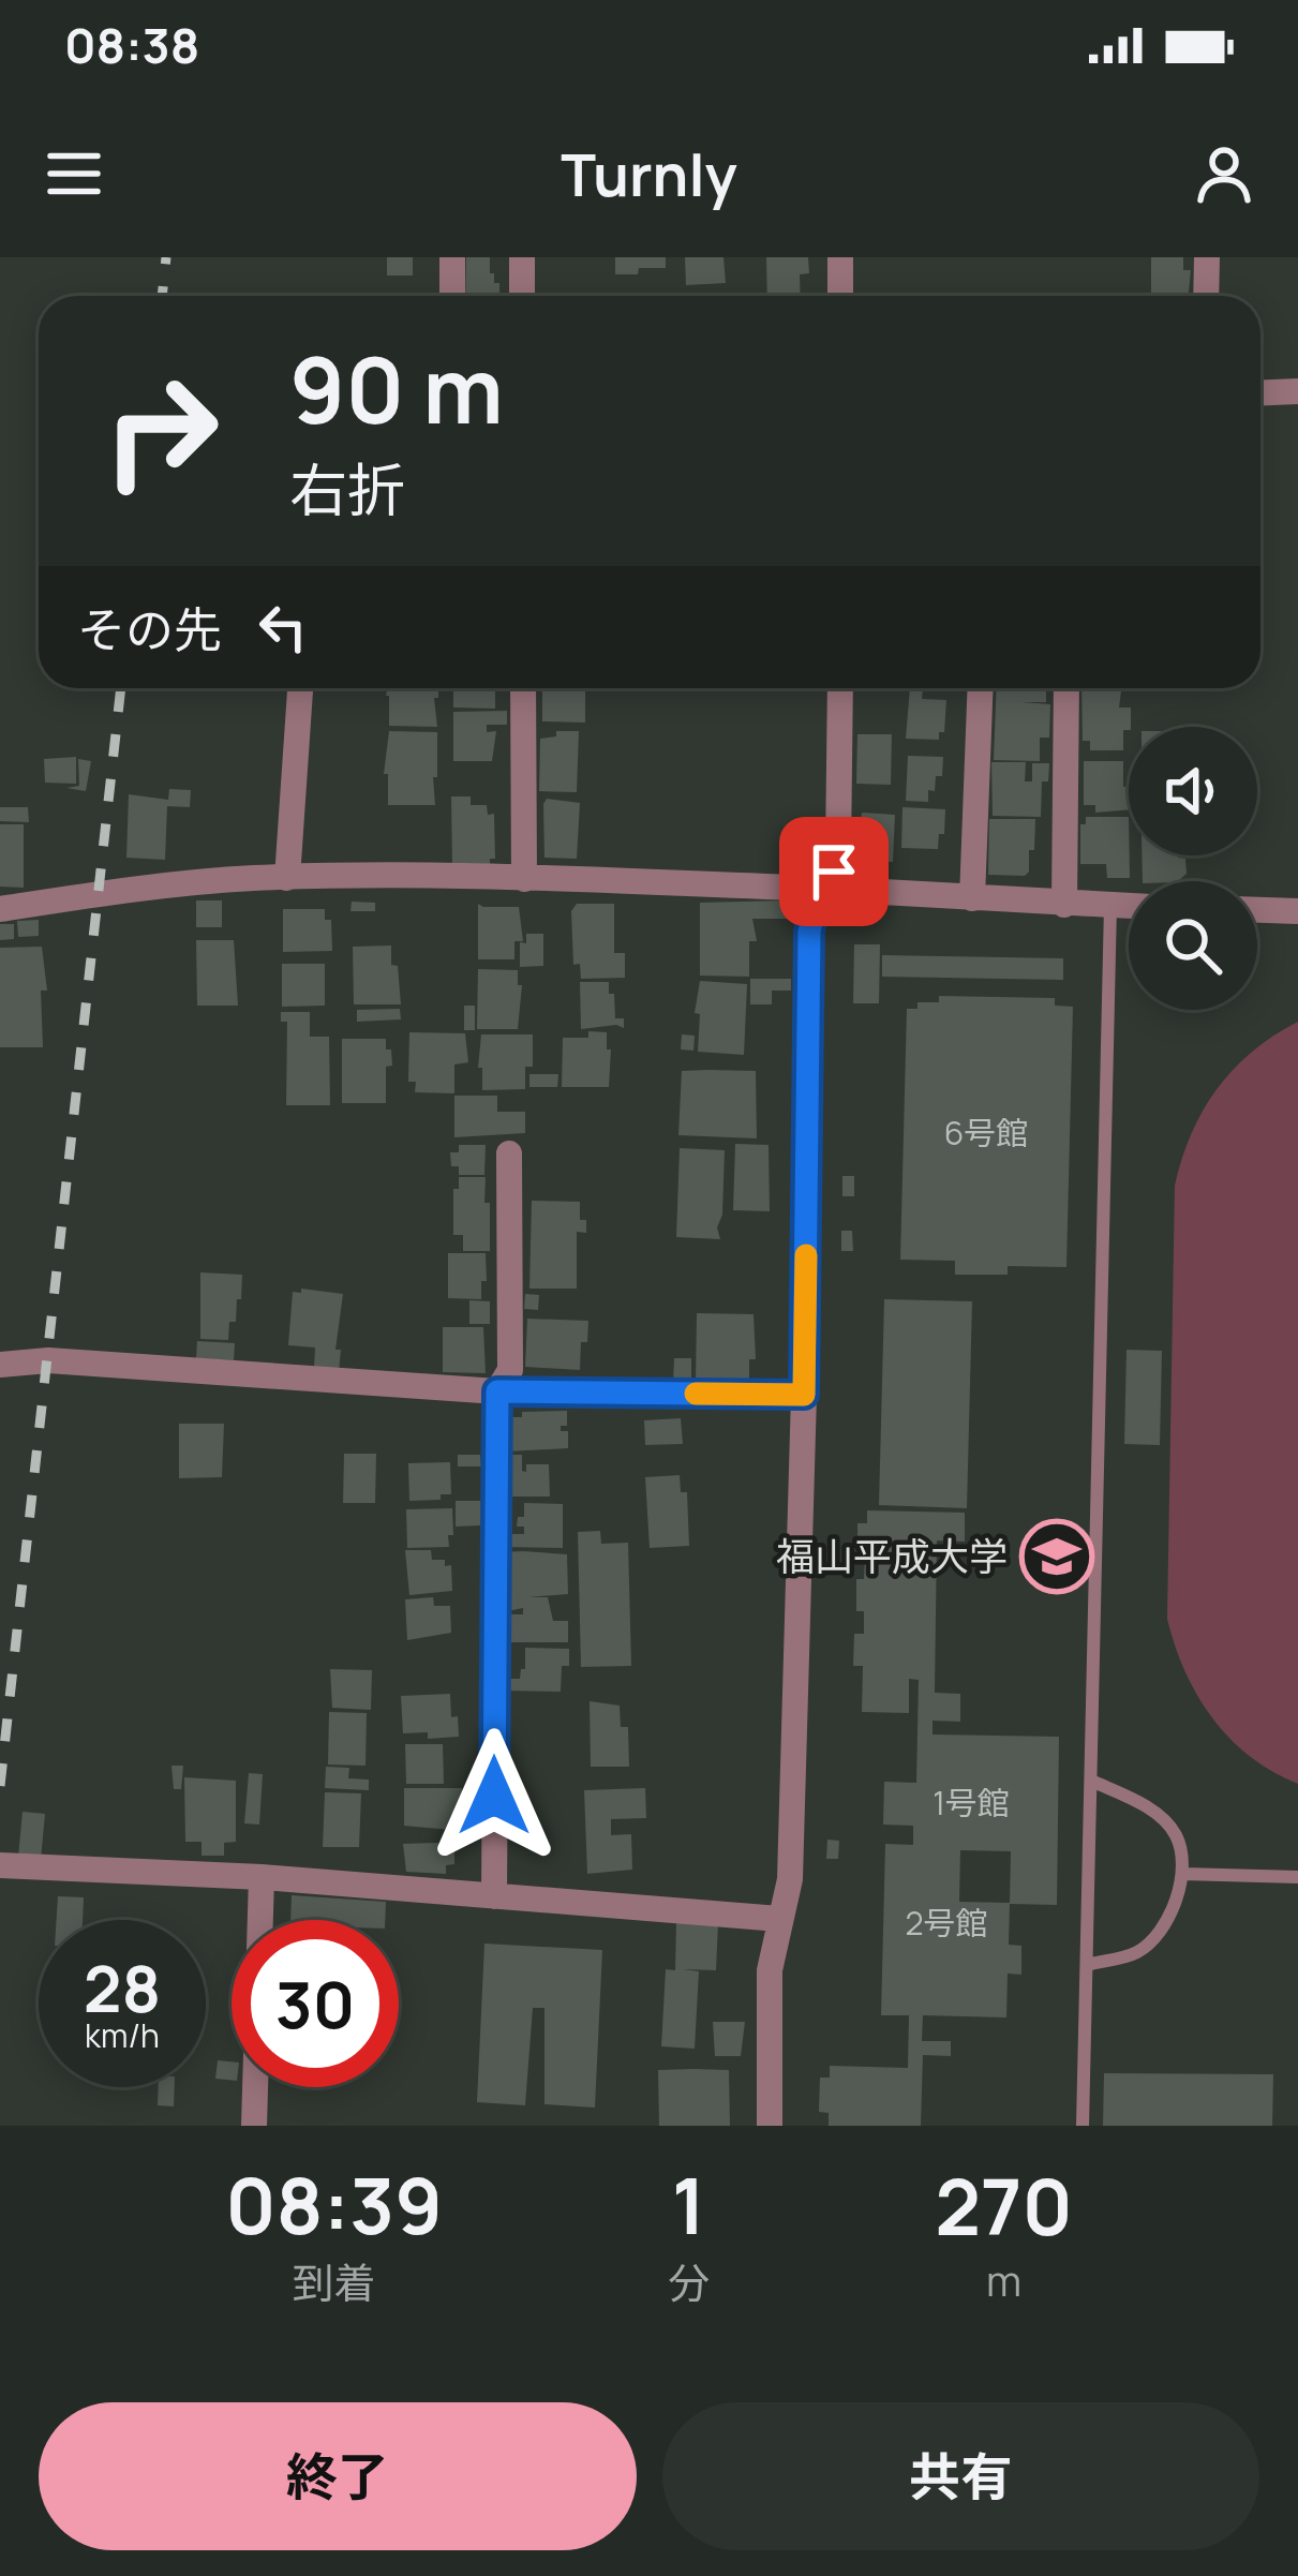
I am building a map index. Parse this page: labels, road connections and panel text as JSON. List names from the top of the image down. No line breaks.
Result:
{"places":{"school or university":["福山平成大学"]},"house_numbers":["6号館","1号館","2号館"],"page":{"status":"08:38","header":"Turnly","turn":["90 m","右折"],"then":"その先","speed":"28 km/h","limit":"30","eta":["08:39","到着","1","分","270","m"],"buttons":["終了","共有"]}}
